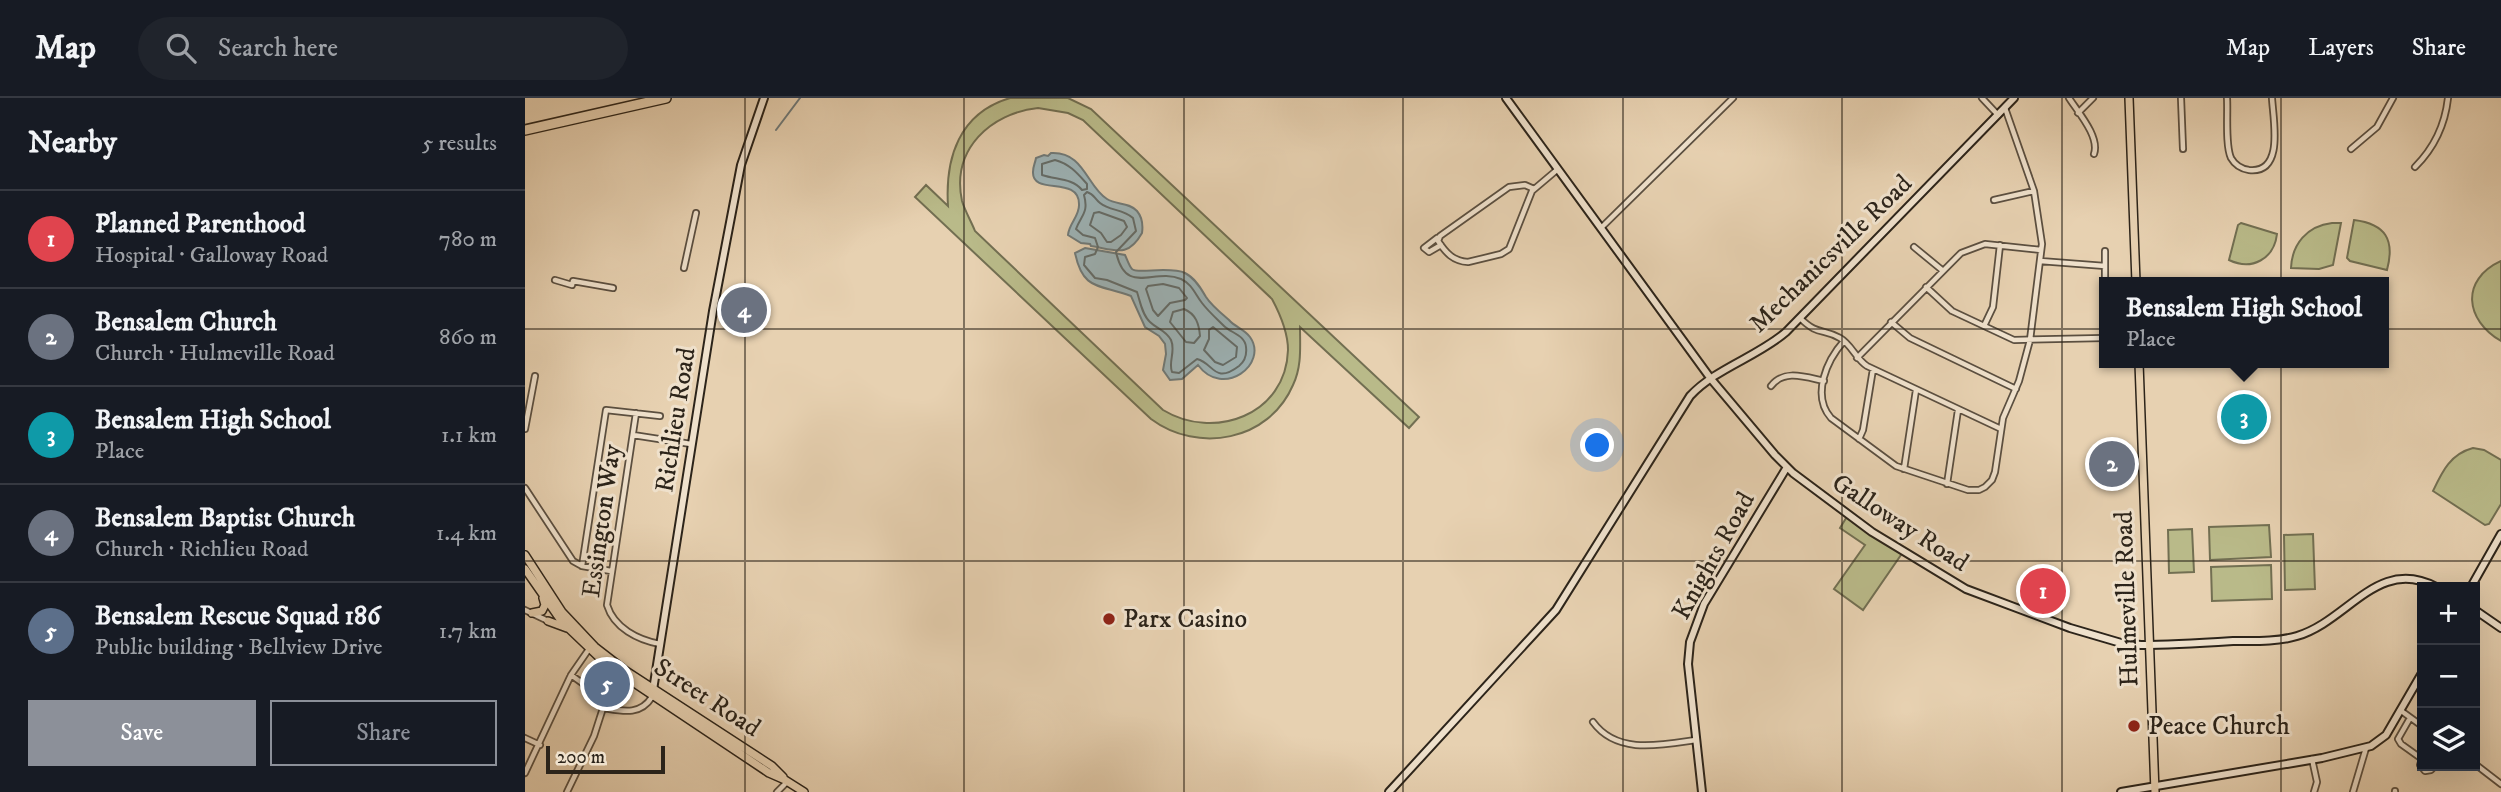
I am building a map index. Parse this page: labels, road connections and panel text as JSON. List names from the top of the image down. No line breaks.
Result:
{"streets":{"main road":["Mechanicsville Road","Richlieu Road","Galloway Road","Knights Road","Hulmeville Road","Street Road"],"street":["Essington Way"]},"crossings":[["Mechanicsville Road","Galloway Road"],["Richlieu Road","Essington Way"],["Richlieu Road","Street Road"],["Galloway Road","Knights Road"],["Galloway Road","Hulmeville Road"]],"places":["Parx Casino","Peace Church"],"scale_bar":"200 m","page":{"header":"Map","search":"Search here","nav":["Map","Layers","Share"],"heading":["Nearby","5 results"],"list":[{"mark":"1","name":"Planned Parenthood","note":"Hospital · Galloway Road","value":"780 m"},{"mark":"2","name":"Bensalem Church","note":"Church · Hulmeville Road","value":"860 m"},{"mark":"3","name":"Bensalem High School","note":"Place","value":"1.1 km"},{"mark":"4","name":"Bensalem Baptist Church","note":"Church · Richlieu Road","value":"1.4 km"},{"mark":"5","name":"Bensalem Rescue Squad 186","note":"Public building · Bellview Drive","value":"1.7 km"}],"popup":["Bensalem High School","Place"],"pins":["4","3","2","1","5"],"map_buttons":["+","−"],"buttons":["Save","Share"],"scale":"200 m"}}
